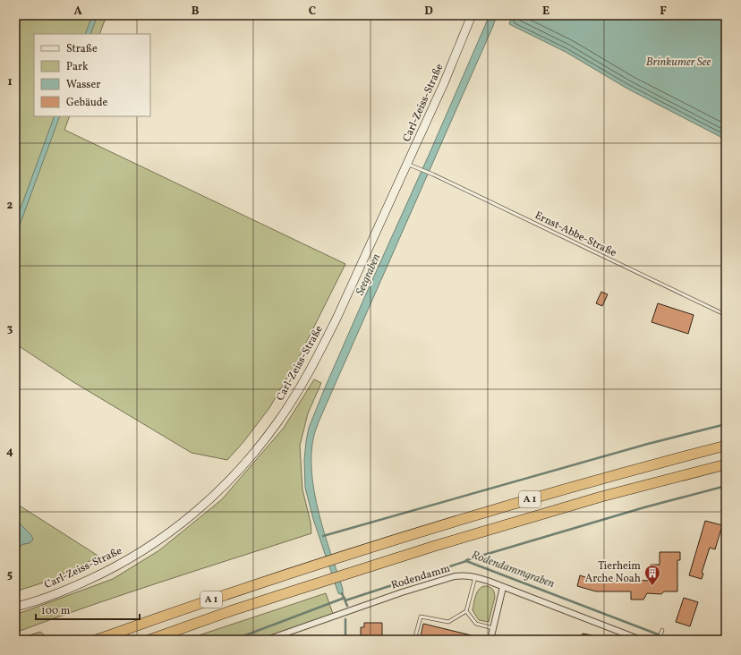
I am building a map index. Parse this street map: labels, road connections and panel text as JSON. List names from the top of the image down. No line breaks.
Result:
{"streets":{"highway":["A 1"],"main road":["Carl-Zeiss-Straße"],"street":["Rodendamm"],"lane":["Ernst-Abbe-Straße"]},"crossings":[["Carl-Zeiss-Straße","Ernst-Abbe-Straße"]],"water":["Brinkumer See","Seegraben","Rodendammgraben"],"places":{"building":["Tierheim Arche Noah"]},"legend":["Straße","Park","Wasser","Gebäude"],"scale_bar":"100 m","grid":{"columns":["A","B","C","D","E","F"],"rows":["1","2","3","4","5"]}}
